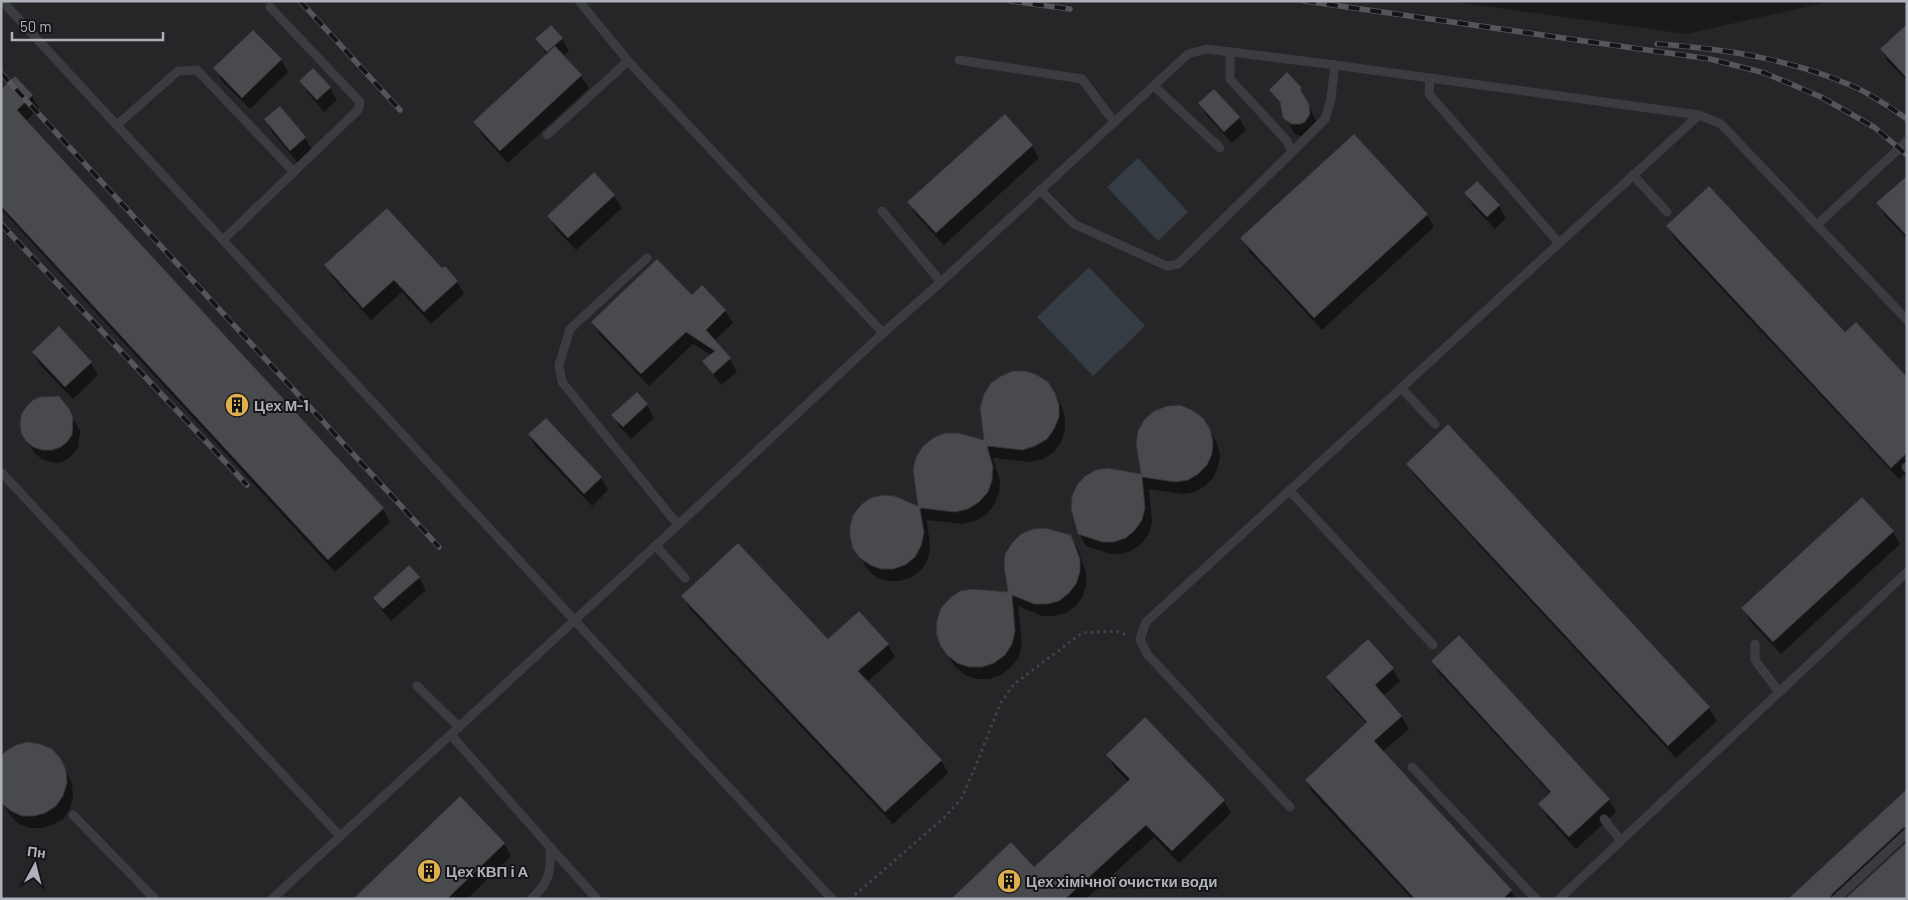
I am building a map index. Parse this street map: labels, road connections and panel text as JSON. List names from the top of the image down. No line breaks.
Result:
{"places":{"building":["Цех М-1","Цех КВП і А","Цех хімічної очистки води"]},"scale_bar":"50 m","north":"top"}
